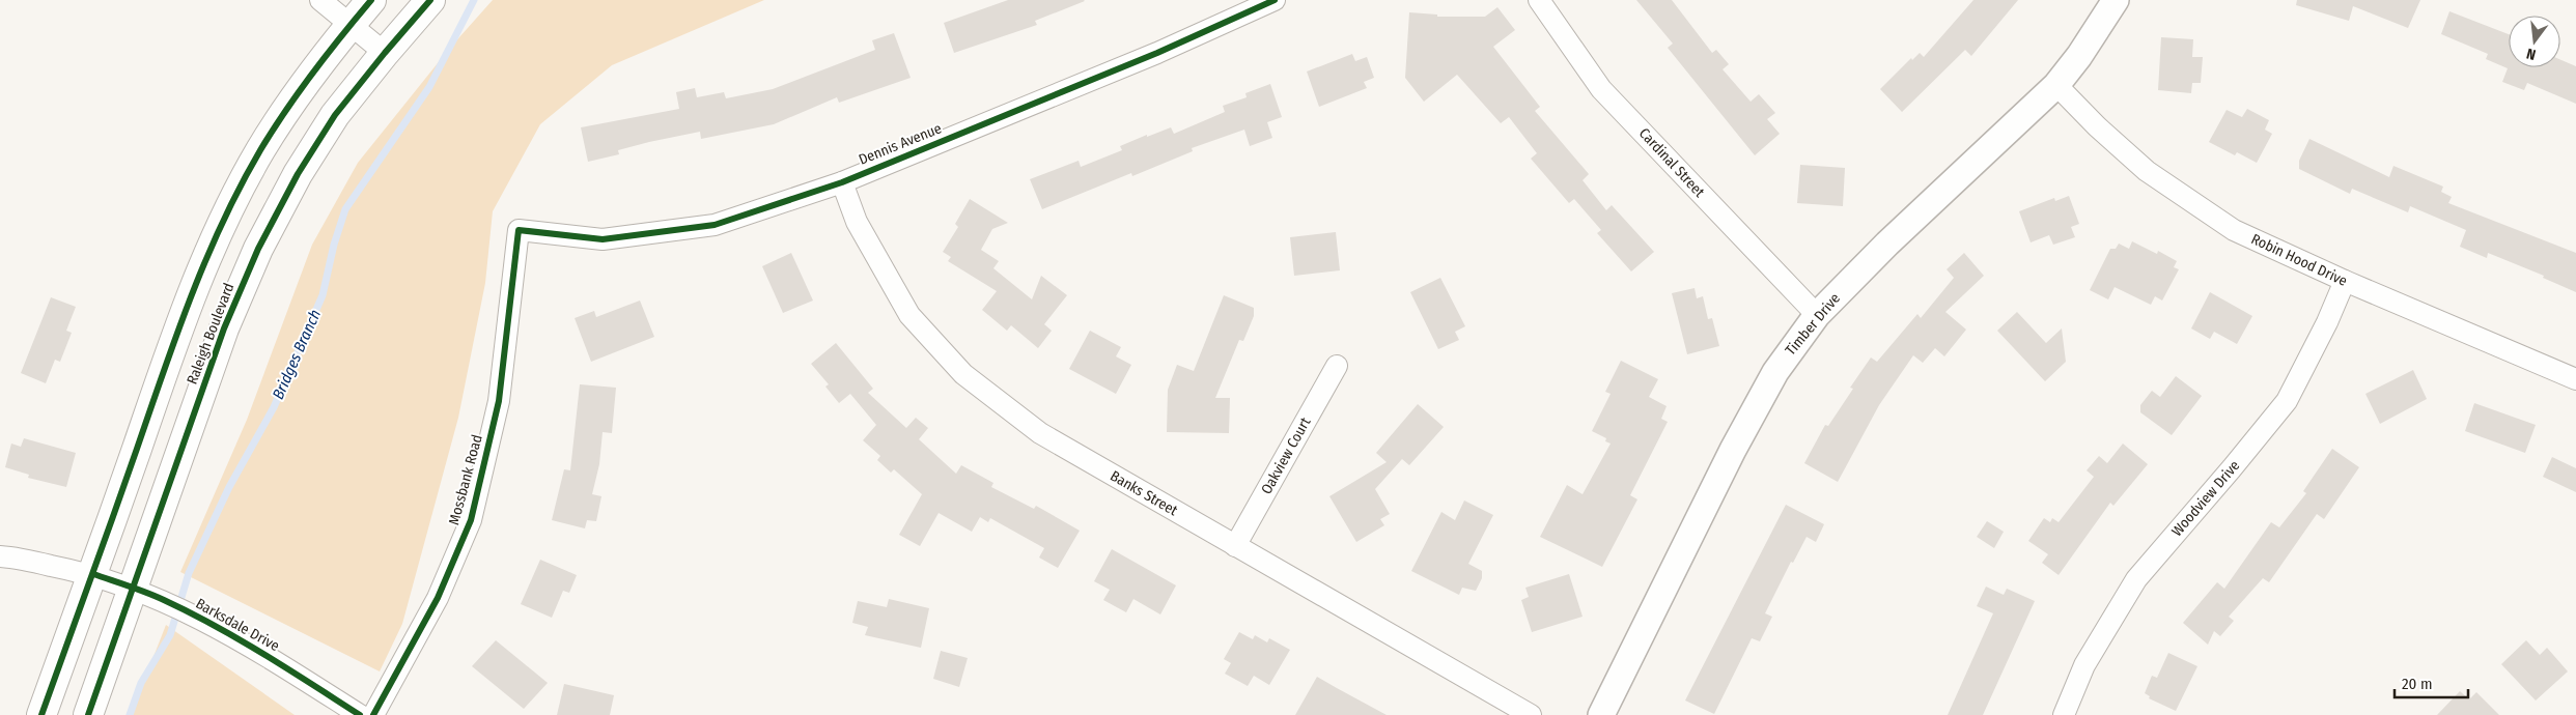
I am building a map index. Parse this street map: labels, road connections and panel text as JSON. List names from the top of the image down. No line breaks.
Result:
{"streets":{"main road":["Raleigh Boulevard"],"street":["Dennis Avenue","Cardinal Street","Robin Hood Drive","Timber Drive","Oakview Court","Mossbank Road","Banks Street","Woodview Drive","Barksdale Drive"]},"crossings":[["Dennis Avenue","Mossbank Road"],["Dennis Avenue","Banks Street"],["Cardinal Street","Timber Drive"],["Robin Hood Drive","Timber Drive"],["Robin Hood Drive","Woodview Drive"],["Raleigh Boulevard","Barksdale Drive"],["Oakview Court","Banks Street"]],"water":["Bridges Branch"],"scale_bar":"20 m","north":"bottom"}
